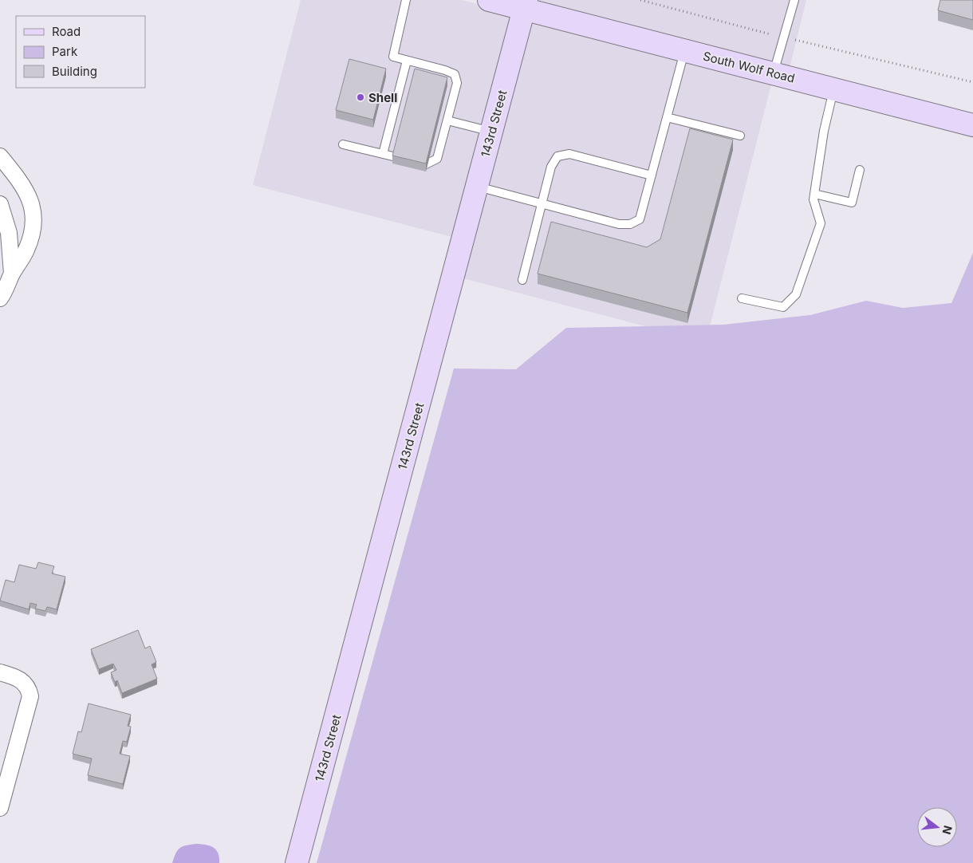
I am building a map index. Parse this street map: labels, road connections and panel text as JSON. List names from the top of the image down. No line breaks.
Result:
{"streets":{"main road":["South Wolf Road","143rd Street"]},"crossings":[["South Wolf Road","143rd Street"]],"places":["Shell"],"legend":["Road","Park","Building"],"north":"right"}
